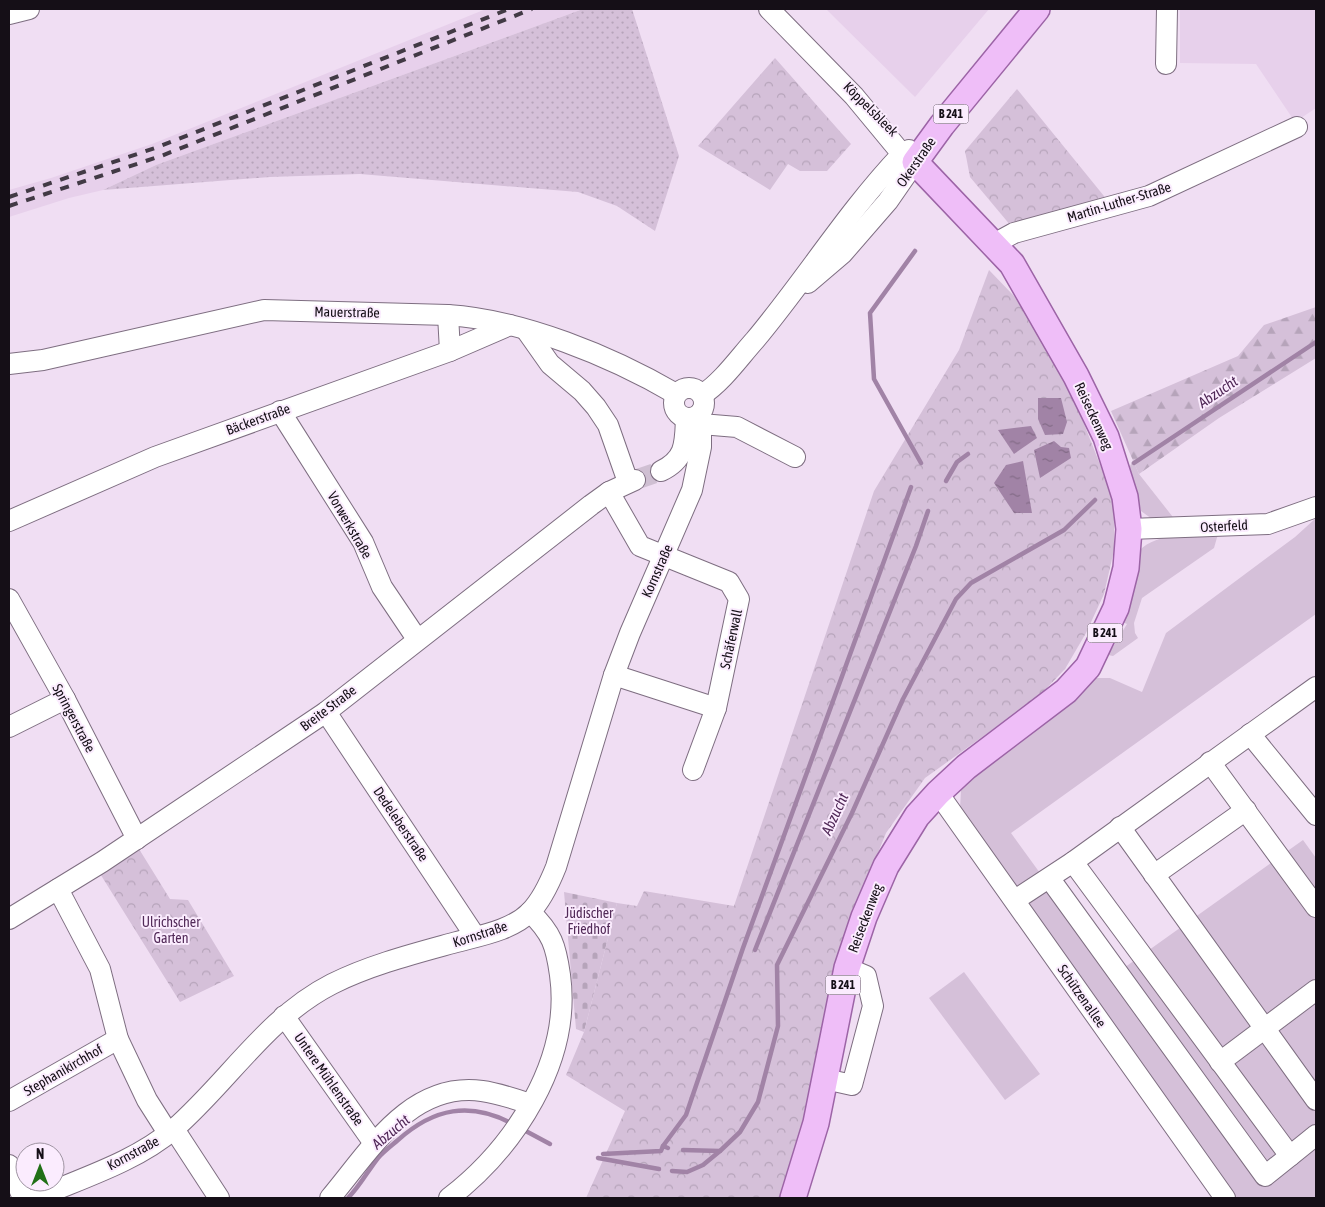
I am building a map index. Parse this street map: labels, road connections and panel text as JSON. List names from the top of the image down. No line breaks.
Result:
{"streets":{"main road":["B 241","Okerstraße","Reiseckenweg"],"street":["Köppelsbleek","Martin-Luther-Straße","Mauerstraße","Bäckerstraße","Vorwerkstraße","Osterfeld","Kornstraße","Schäferwall","Breite Straße","Springerstraße","Dedeleberstraße","Schützenallee","Stephanikirchhof","Untere Mühlenstraße"]},"crossings":[["Köppelsbleek","Okerstraße"],["Köppelsbleek","Reiseckenweg"],["Okerstraße","Mauerstraße"],["Okerstraße","Reiseckenweg"],["Okerstraße","Kornstraße"],["Martin-Luther-Straße","Reiseckenweg"],["Mauerstraße","Bäckerstraße"],["Mauerstraße","Kornstraße"],["Mauerstraße","Breite Straße"],["Reiseckenweg","Osterfeld"],["Reiseckenweg","Schützenallee"],["Bäckerstraße","Vorwerkstraße"],["Bäckerstraße","Breite Straße"],["Vorwerkstraße","Breite Straße"],["Kornstraße","Schäferwall"],["Kornstraße","Dedeleberstraße"],["Kornstraße","Untere Mühlenstraße"],["Schäferwall","Breite Straße"],["Breite Straße","Springerstraße"],["Breite Straße","Dedeleberstraße"]],"water":["Abzucht"],"parks":["Jüdischer Friedhof","Ulrichscher Garten"],"north":"top"}
